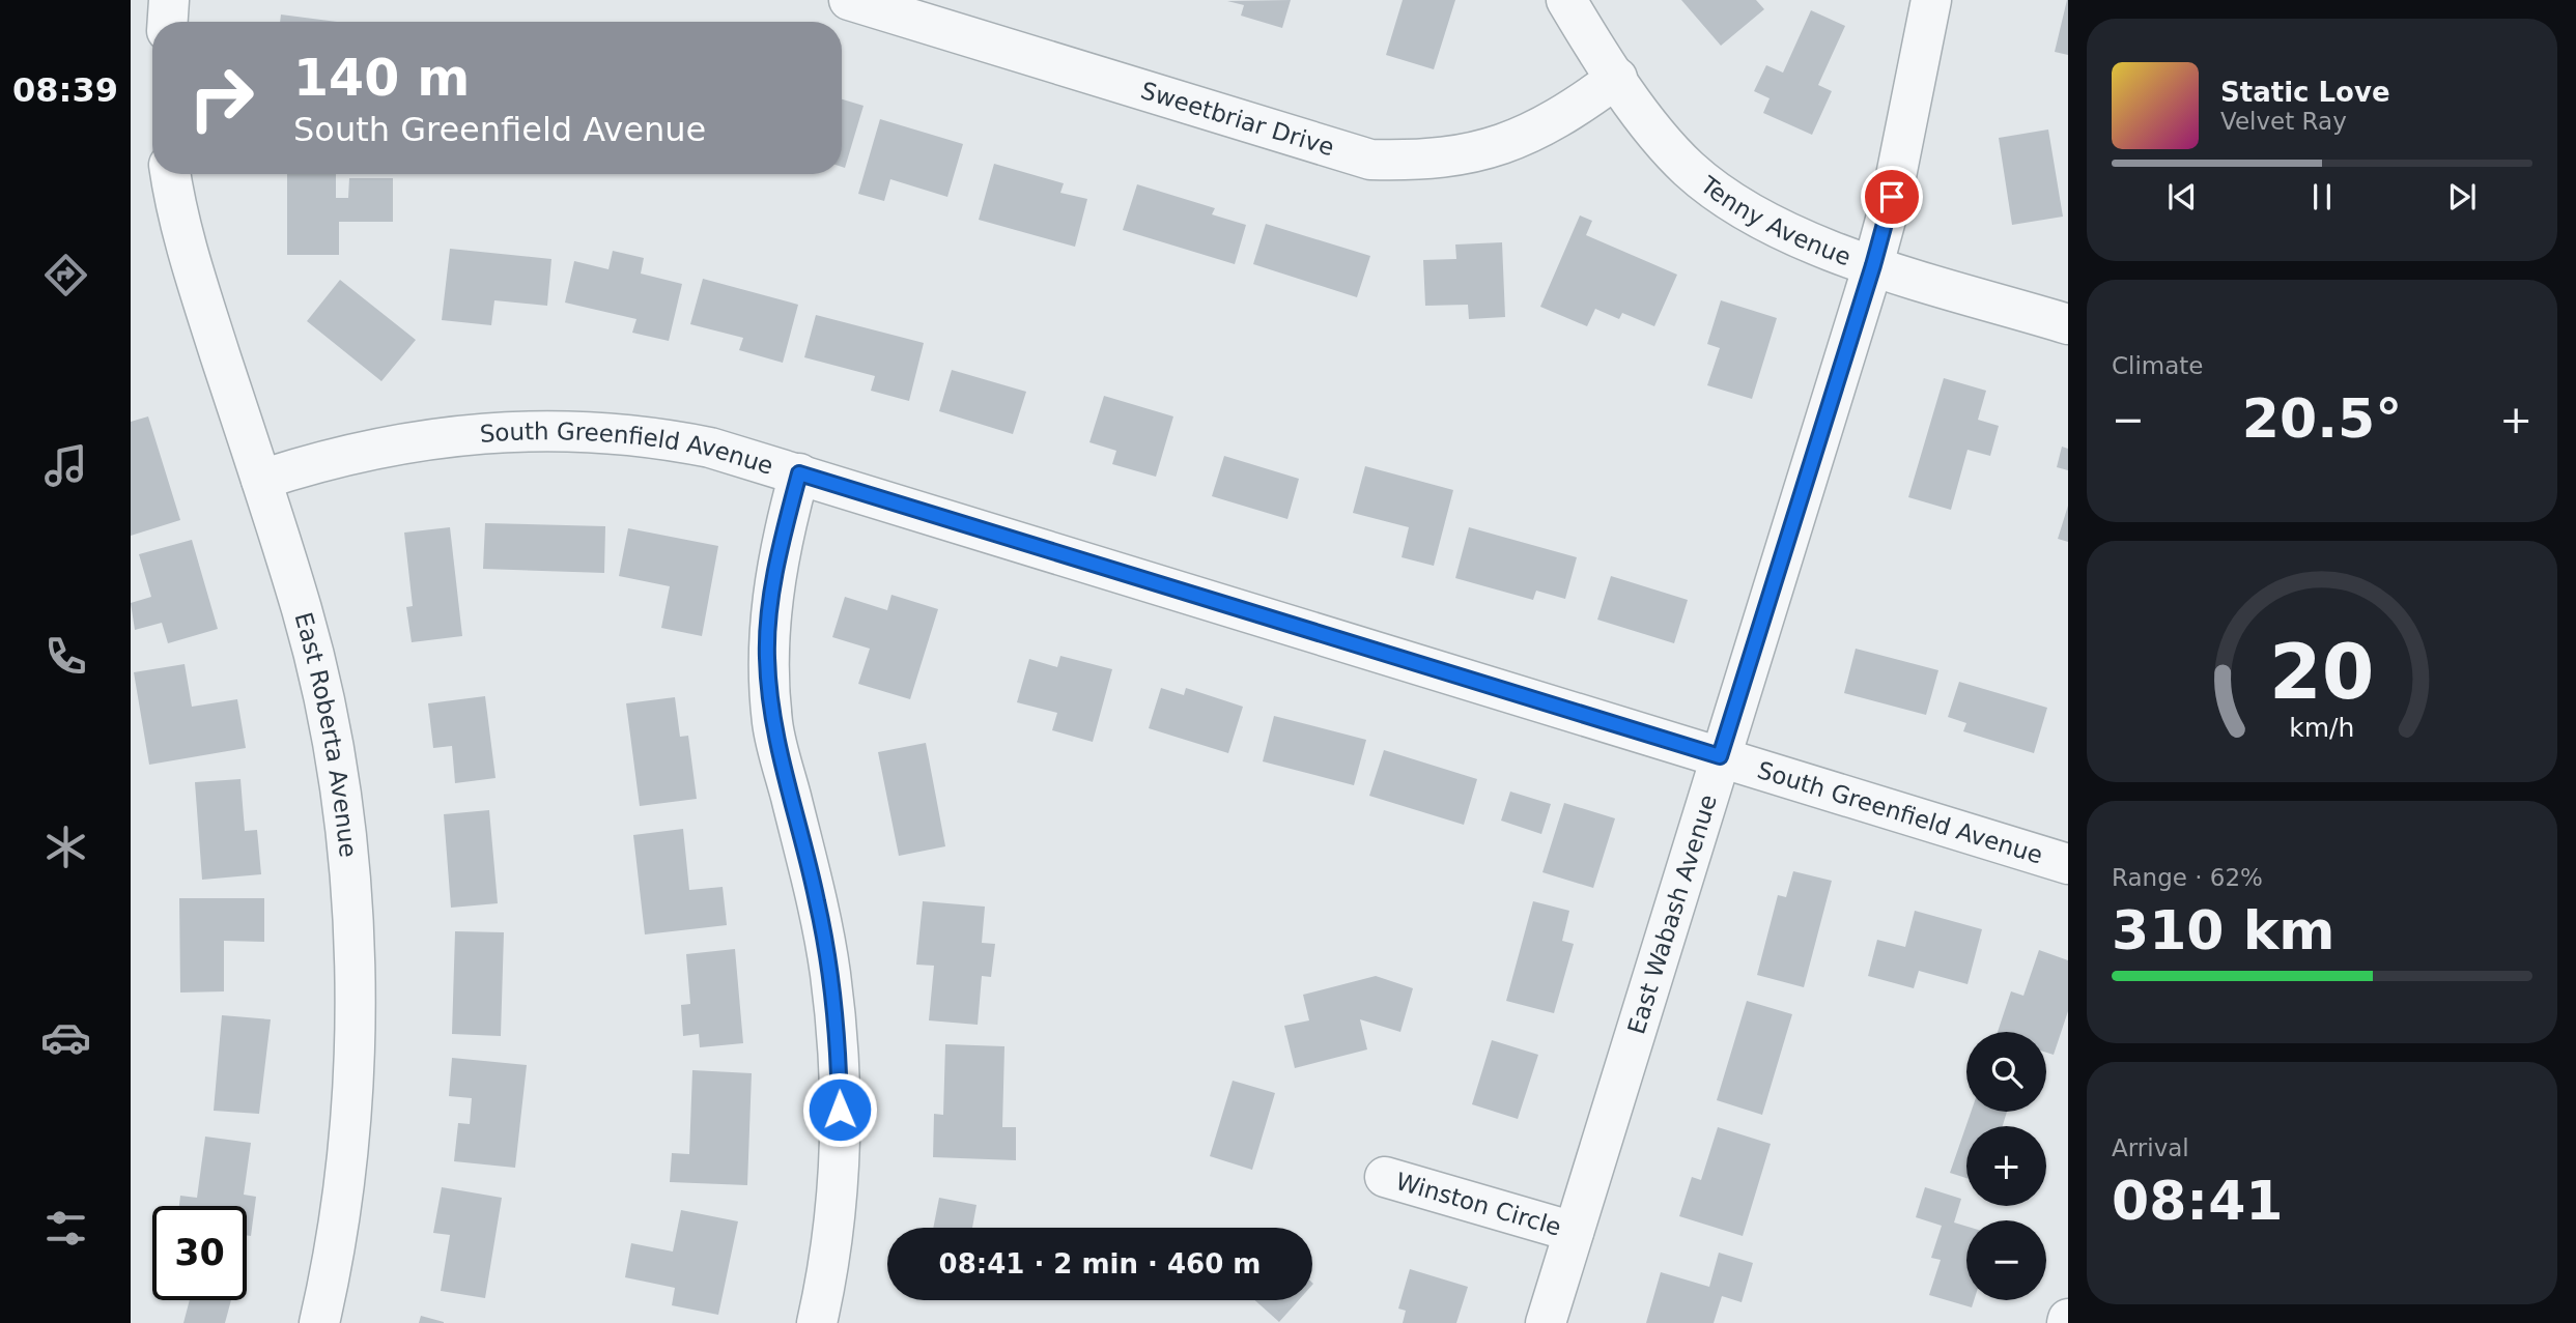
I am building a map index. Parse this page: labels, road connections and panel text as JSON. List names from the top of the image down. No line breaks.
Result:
{"streets":{"street":["Sweetbriar Drive","Tenny Avenue","South Greenfield Avenue","East Roberta Avenue","East Wabash Avenue","Winston Circle"]},"crossings":[["Sweetbriar Drive","Tenny Avenue"],["Tenny Avenue","East Wabash Avenue"],["South Greenfield Avenue","East Roberta Avenue"],["South Greenfield Avenue","East Wabash Avenue"],["East Wabash Avenue","Winston Circle"]],"page":{"tabs":"08:39","turn":["140 m","South Greenfield Avenue"],"song":["Static Love","Velvet Ray"],"tile":["Climate",["Range · 62%","310 km"],["Arrival","08:41"]],"heat":["−","20.5°","+"],"map_buttons":["+","−"],"limit":"30","trip":"08:41 · 2 min · 460 m","gauge":["20","km/h"]}}
